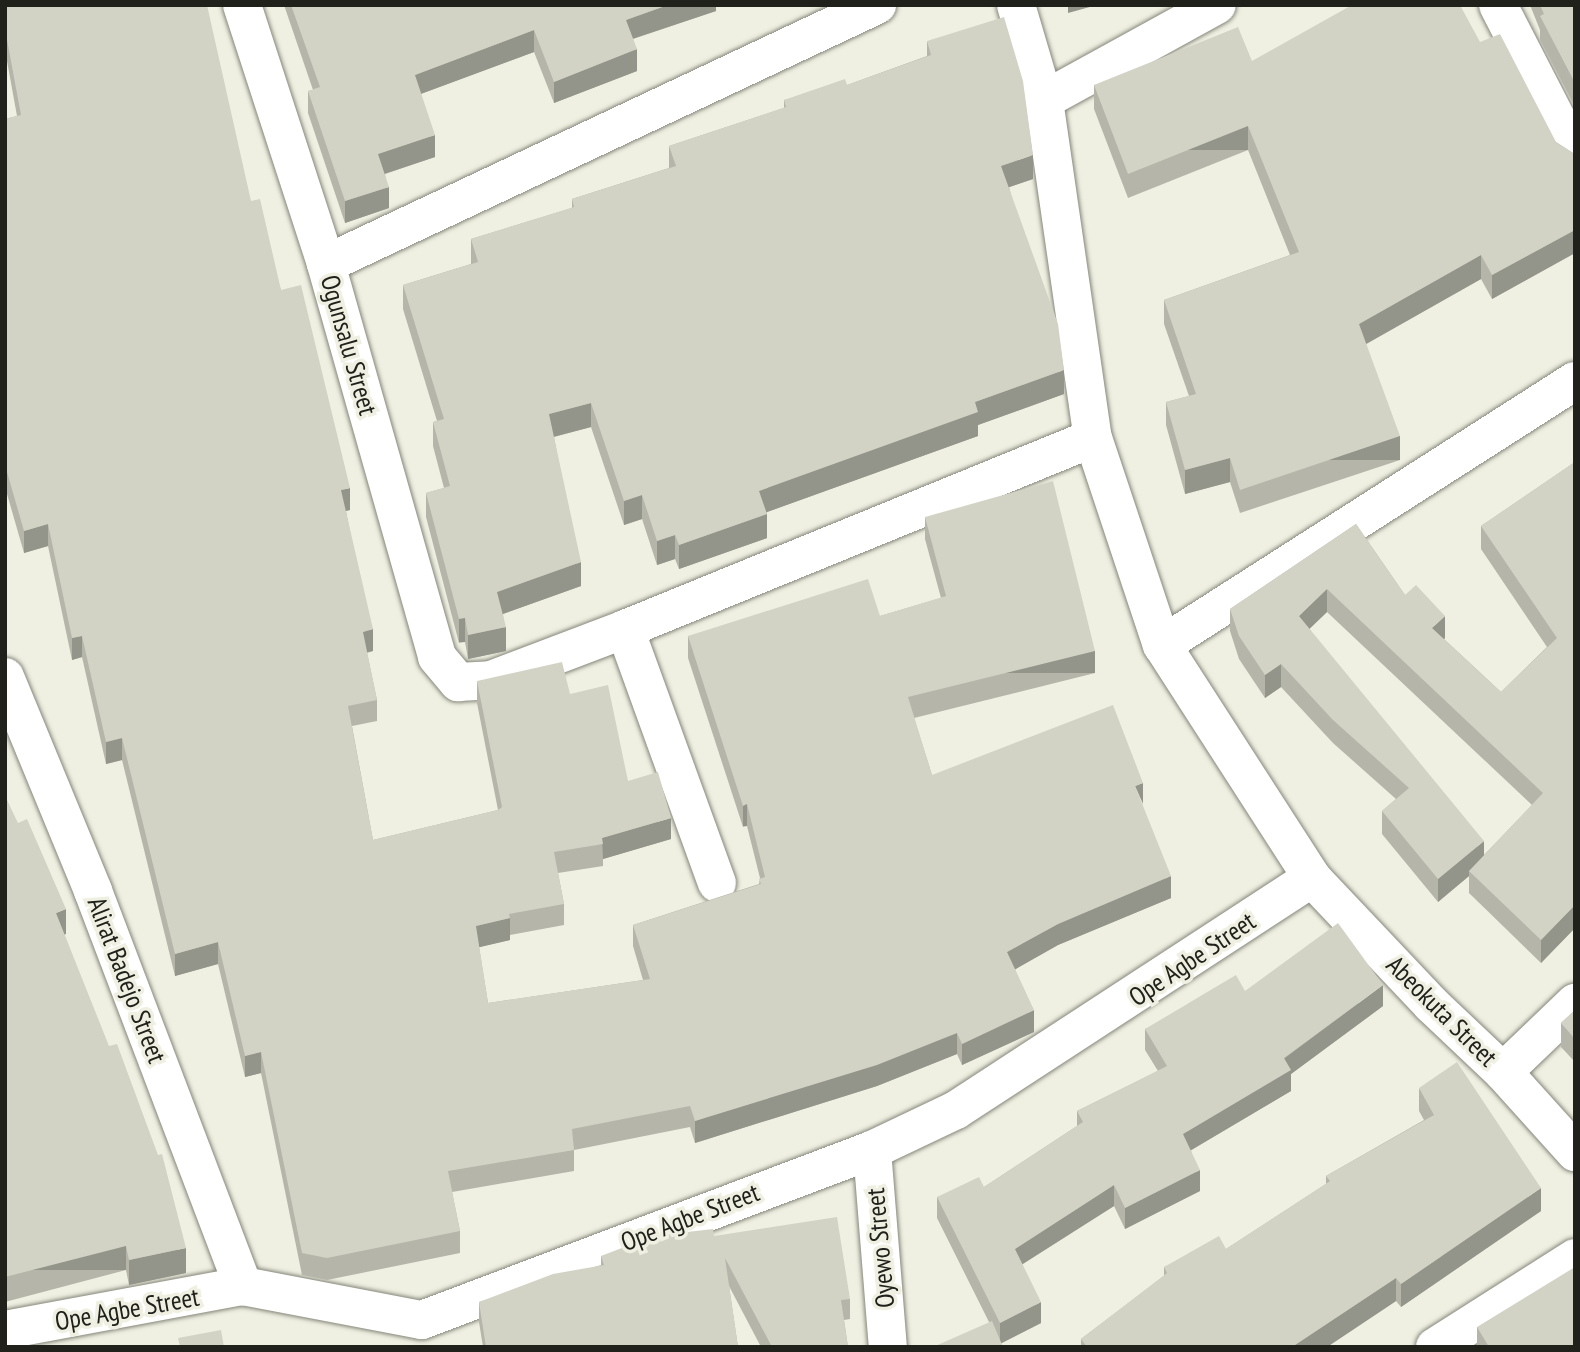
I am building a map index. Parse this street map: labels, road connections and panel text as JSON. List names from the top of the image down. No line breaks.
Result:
{"streets":{"street":["Ogunsalu Street","Ope Agbe Street","Alirat Badejo Street","Abeokuta Street","Oyewo Street"]},"crossings":[["Ope Agbe Street","Alirat Badejo Street"],["Ope Agbe Street","Abeokuta Street"],["Ope Agbe Street","Oyewo Street"]]}
